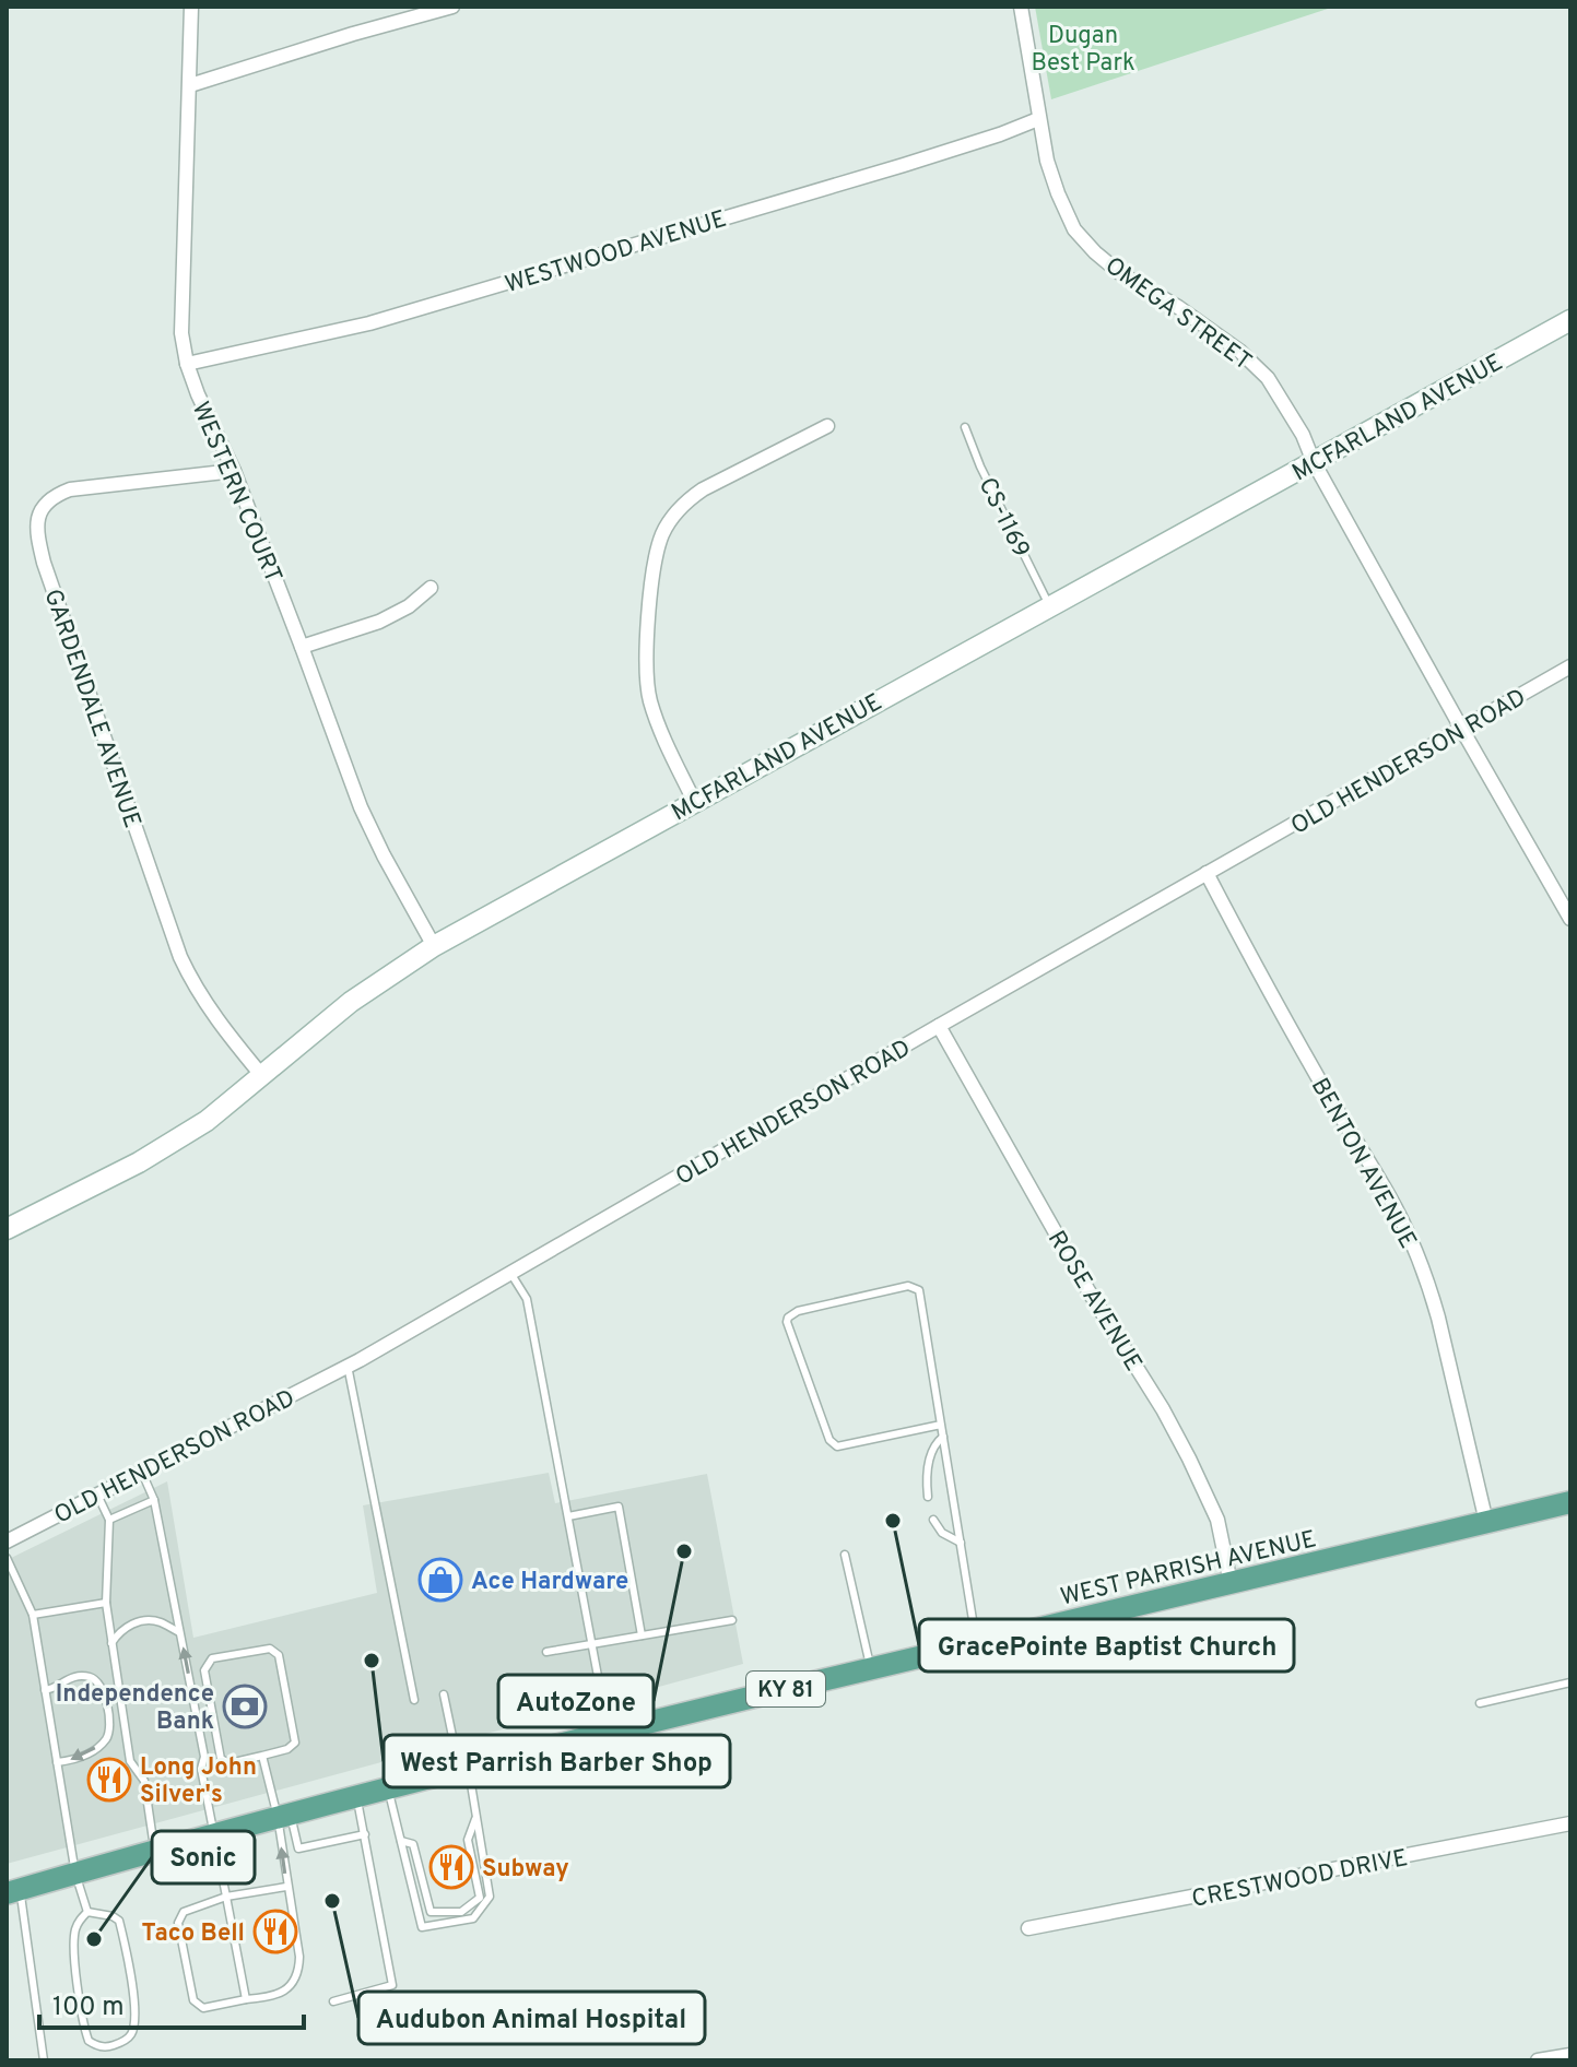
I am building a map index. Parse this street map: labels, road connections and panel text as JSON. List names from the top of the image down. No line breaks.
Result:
{"streets":{"main road":["WEST PARRISH AVENUE","KY 81"],"street":["WESTWOOD AVENUE","OMEGA STREET","MCFARLAND AVENUE","WESTERN COURT","GARDENDALE AVENUE","OLD HENDERSON ROAD","BENTON AVENUE","ROSE AVENUE","CRESTWOOD DRIVE"],"lane":["CS-1169"]},"crossings":[["WESTWOOD AVENUE","OMEGA STREET"],["WESTWOOD AVENUE","WESTERN COURT"],["OMEGA STREET","MCFARLAND AVENUE"],["OMEGA STREET","OLD HENDERSON ROAD"],["MCFARLAND AVENUE","WESTERN COURT"],["MCFARLAND AVENUE","CS-1169"],["MCFARLAND AVENUE","GARDENDALE AVENUE"],["WESTERN COURT","GARDENDALE AVENUE"],["OLD HENDERSON ROAD","BENTON AVENUE"],["OLD HENDERSON ROAD","ROSE AVENUE"],["BENTON AVENUE","WEST PARRISH AVENUE"],["ROSE AVENUE","WEST PARRISH AVENUE"]],"parks":["Dugan Best Park"],"places":{"other":["GracePointe Baptist Church","AutoZone","West Parrish Barber Shop","Audubon Animal Hospital","Sonic"],"shop":["Ace Hardware"],"bank":["Independence Bank"],"restaurant":["Long John Silver's","Subway","Taco Bell"]},"scale_bar":"100 m"}
